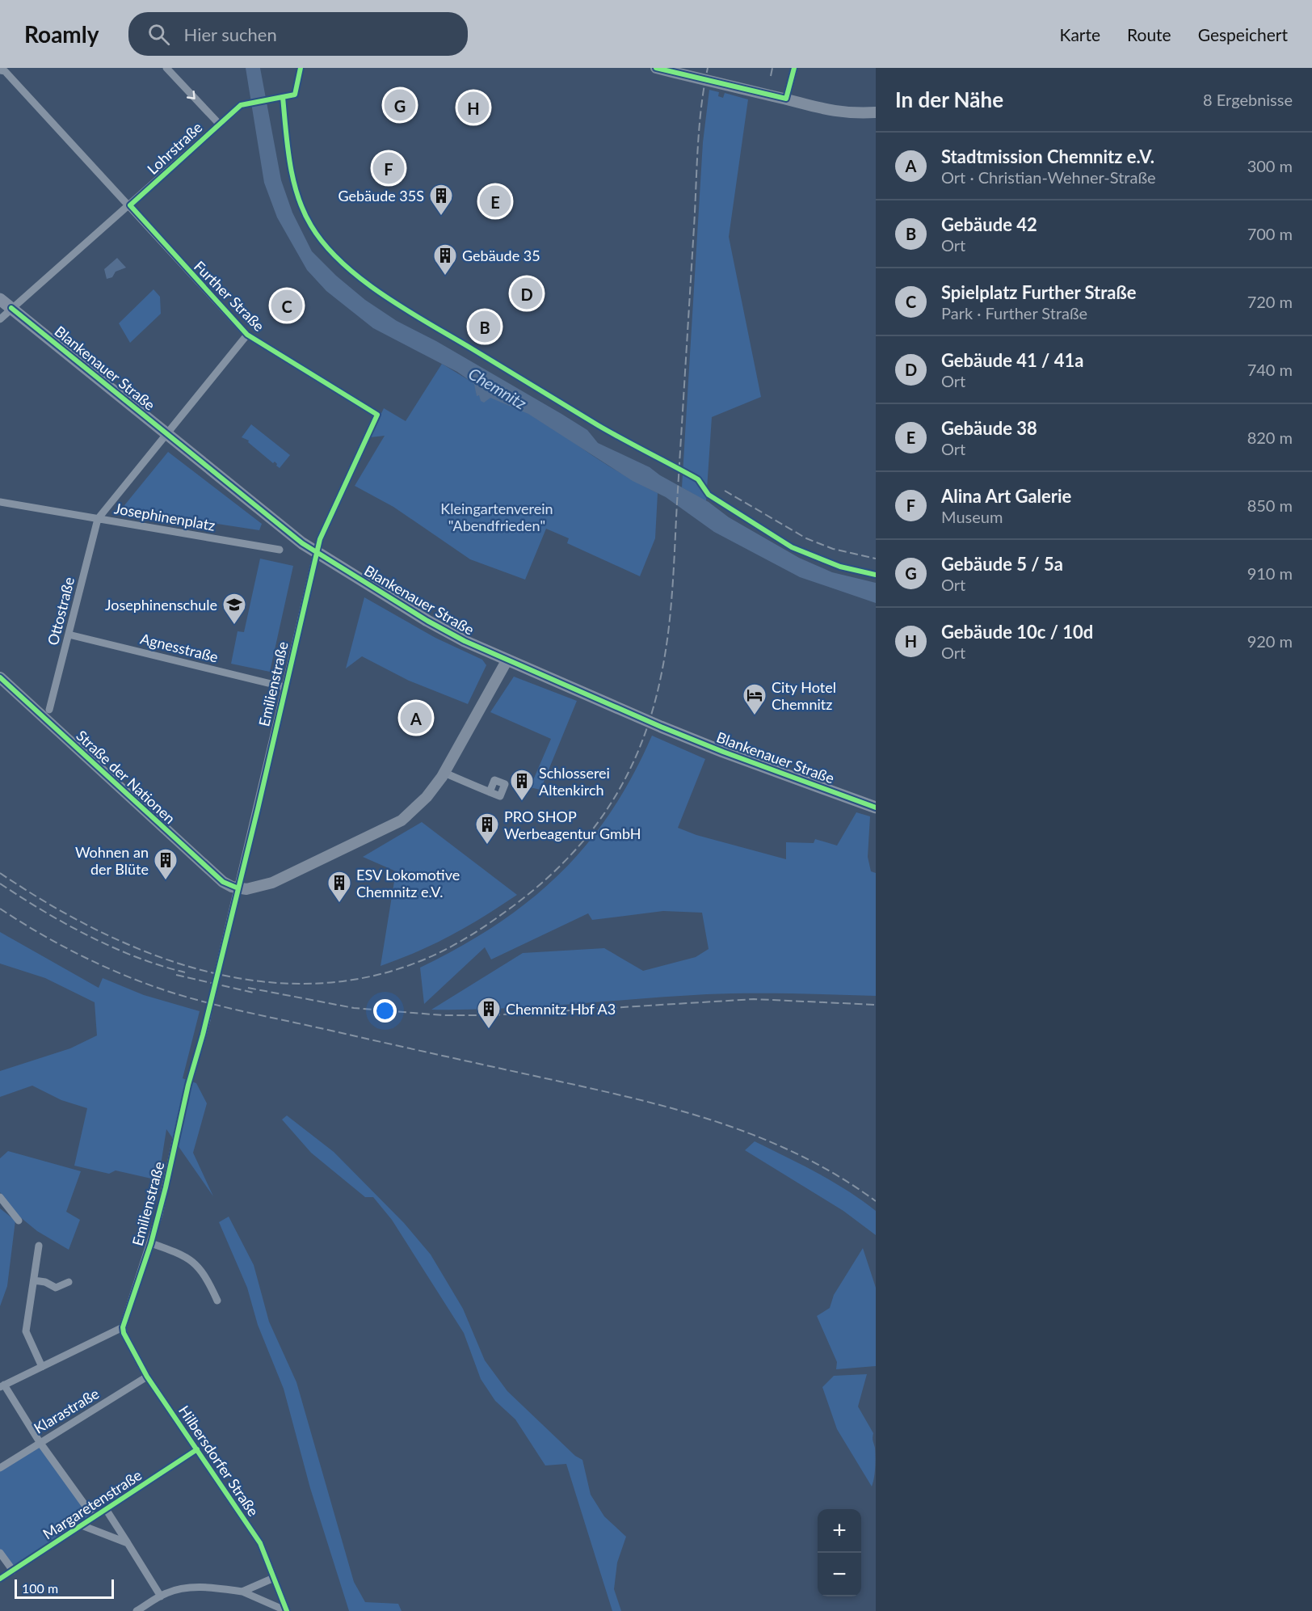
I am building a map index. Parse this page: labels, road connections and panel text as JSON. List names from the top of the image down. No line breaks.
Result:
{"streets":{"main road":["Blankenauer Straße","Straße der Nationen"],"street":["Lohrstraße","Further Straße","Josephinenplatz","Ottostraße","Agnesstraße","Emilienstraße","Klarastraße","Hilbersdorfer Straße","Margaretenstraße"]},"crossings":[["Lohrstraße","Further Straße"],["Lohrstraße","Blankenauer Straße"],["Further Straße","Josephinenplatz"],["Further Straße","Emilienstraße"],["Blankenauer Straße","Josephinenplatz"],["Blankenauer Straße","Emilienstraße"],["Josephinenplatz","Ottostraße"],["Ottostraße","Agnesstraße"],["Agnesstraße","Emilienstraße"],["Emilienstraße","Straße der Nationen"],["Emilienstraße","Hilbersdorfer Straße"],["Klarastraße","Hilbersdorfer Straße"],["Hilbersdorfer Straße","Margaretenstraße"]],"water":["Chemnitz"],"parks":["Kleingartenverein \"Abendfrieden\""],"places":{"building":["Gebäude 35S","Gebäude 35","Schlosserei Altenkirch","PRO SHOP Werbeagentur GmbH","Wohnen an der Blüte","ESV Lokomotive Chemnitz e.V.","Chemnitz Hbf A3"],"school or university":["Josephinenschule"],"hotel":["City Hotel Chemnitz"]},"scale_bar":"100 m","page":{"header":"Roamly","search":"Hier suchen","nav":["Karte","Route","Gespeichert"],"heading":["In der Nähe","8 Ergebnisse"],"pins":["G","H","F","E","D","C","B","A"],"list":[{"mark":"A","name":"Stadtmission Chemnitz e.V.","note":"Ort · Christian-Wehner-Straße","value":"300 m"},{"mark":"B","name":"Gebäude 42","note":"Ort","value":"700 m"},{"mark":"C","name":"Spielplatz Further Straße","note":"Park · Further Straße","value":"720 m"},{"mark":"D","name":"Gebäude 41 / 41a","note":"Ort","value":"740 m"},{"mark":"E","name":"Gebäude 38","note":"Ort","value":"820 m"},{"mark":"F","name":"Alina Art Galerie","note":"Museum","value":"850 m"},{"mark":"G","name":"Gebäude 5 / 5a","note":"Ort","value":"910 m"},{"mark":"H","name":"Gebäude 10c / 10d","note":"Ort","value":"920 m"}],"map_buttons":["+","−"],"scale":"100 m"}}
